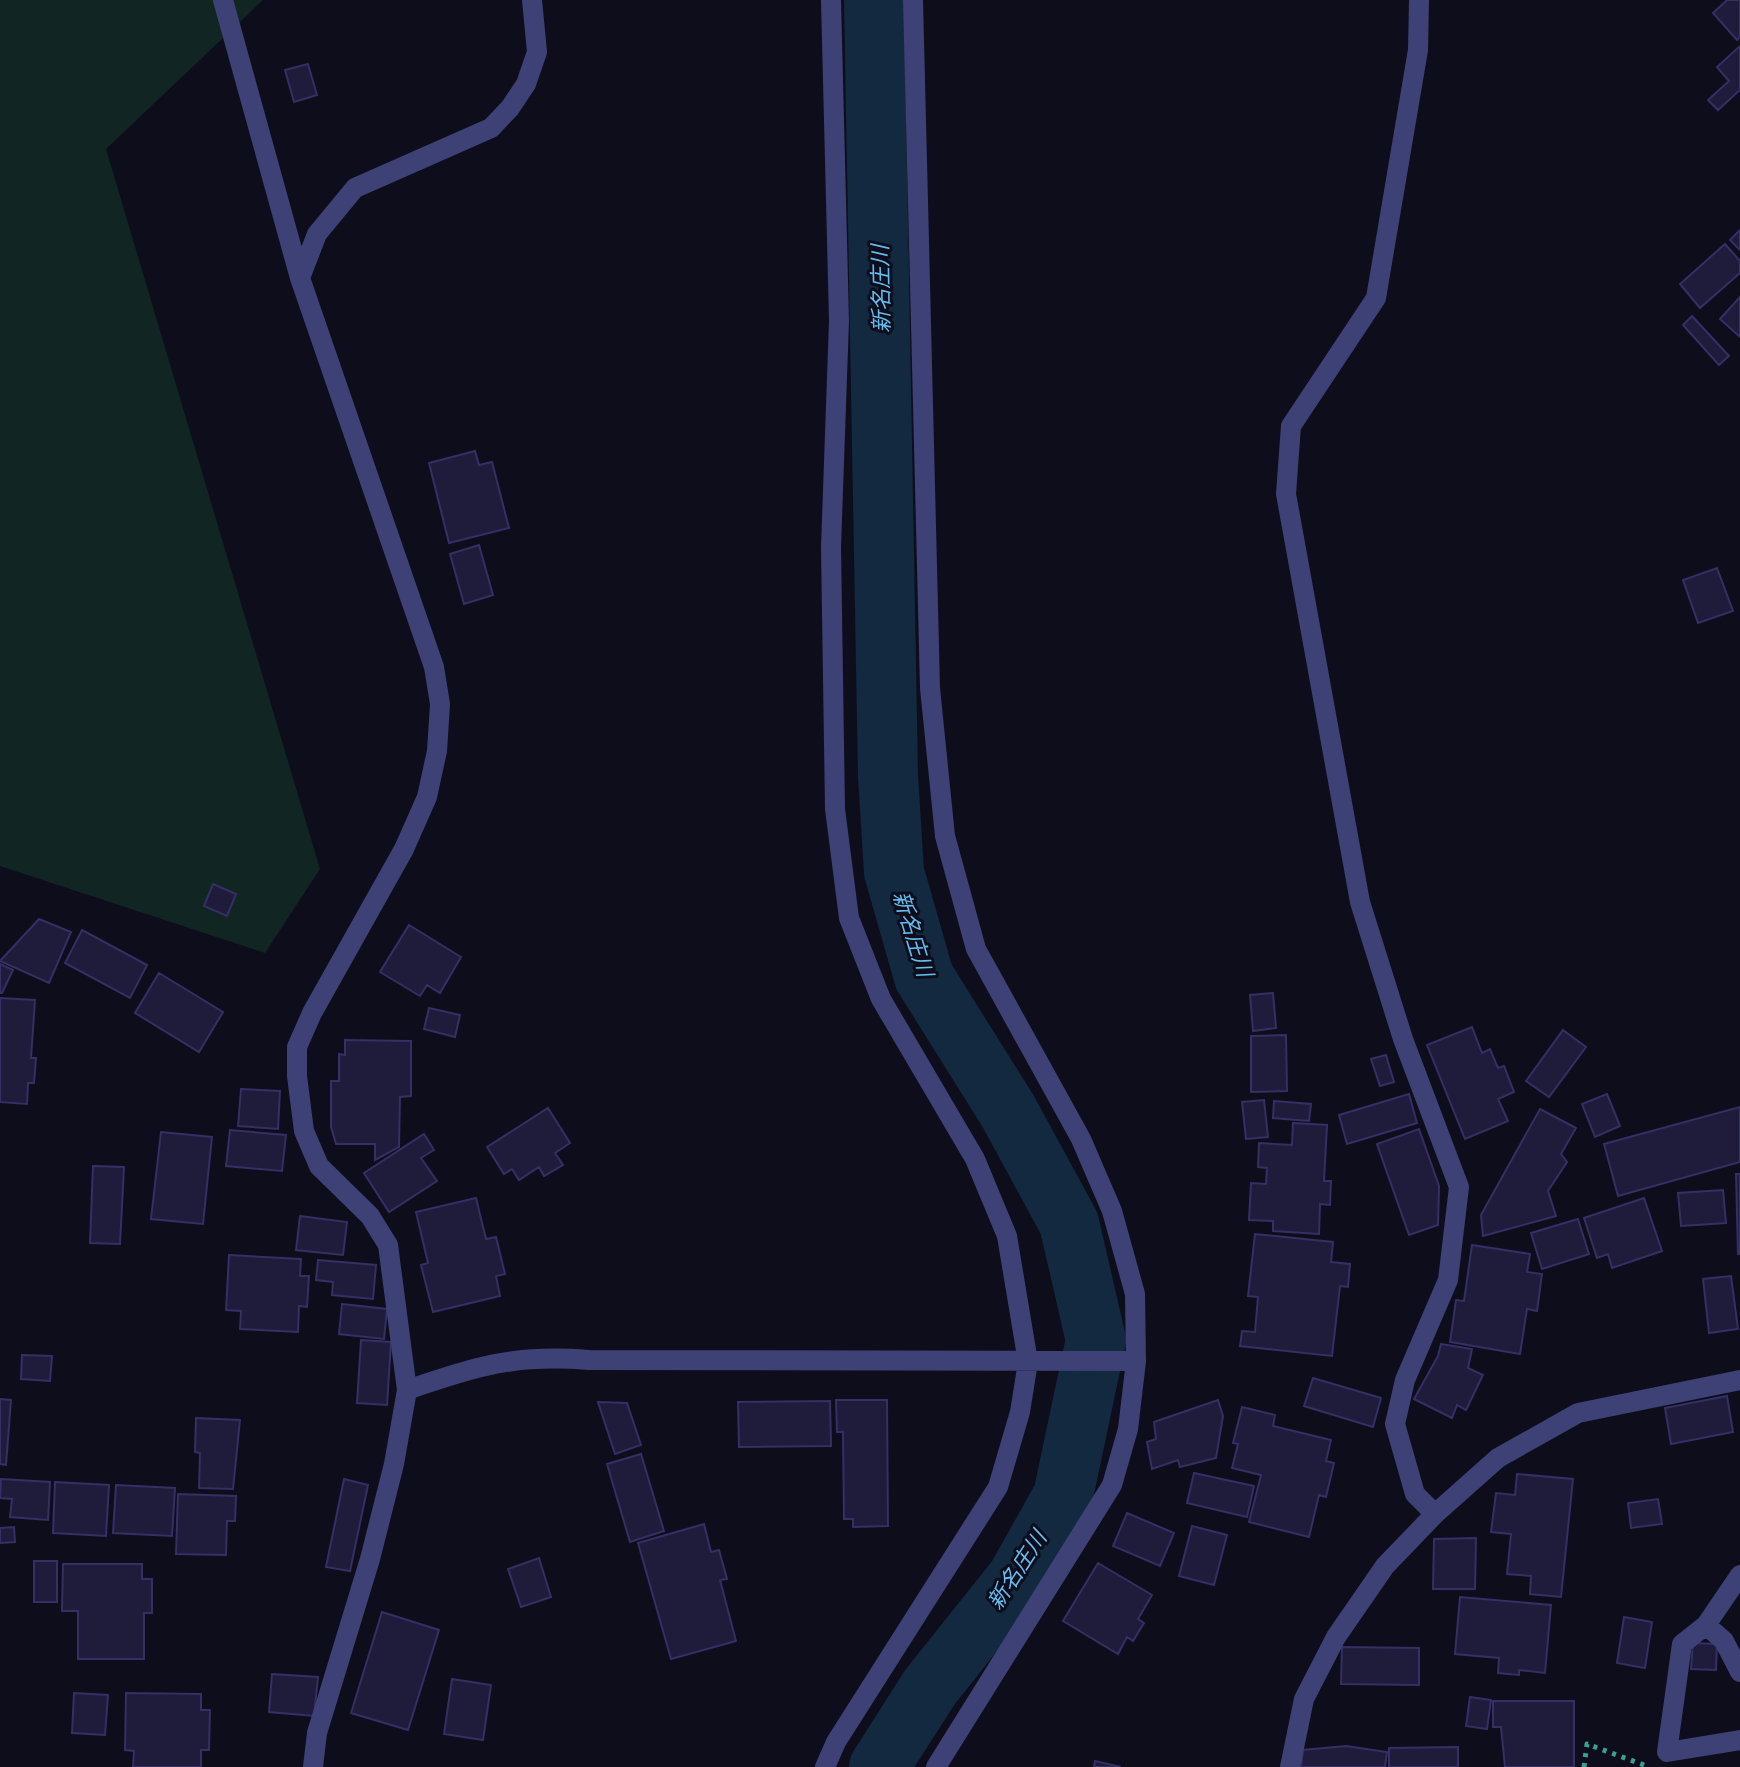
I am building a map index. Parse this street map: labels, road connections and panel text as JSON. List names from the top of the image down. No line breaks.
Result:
{"water":["新名庄川"]}
